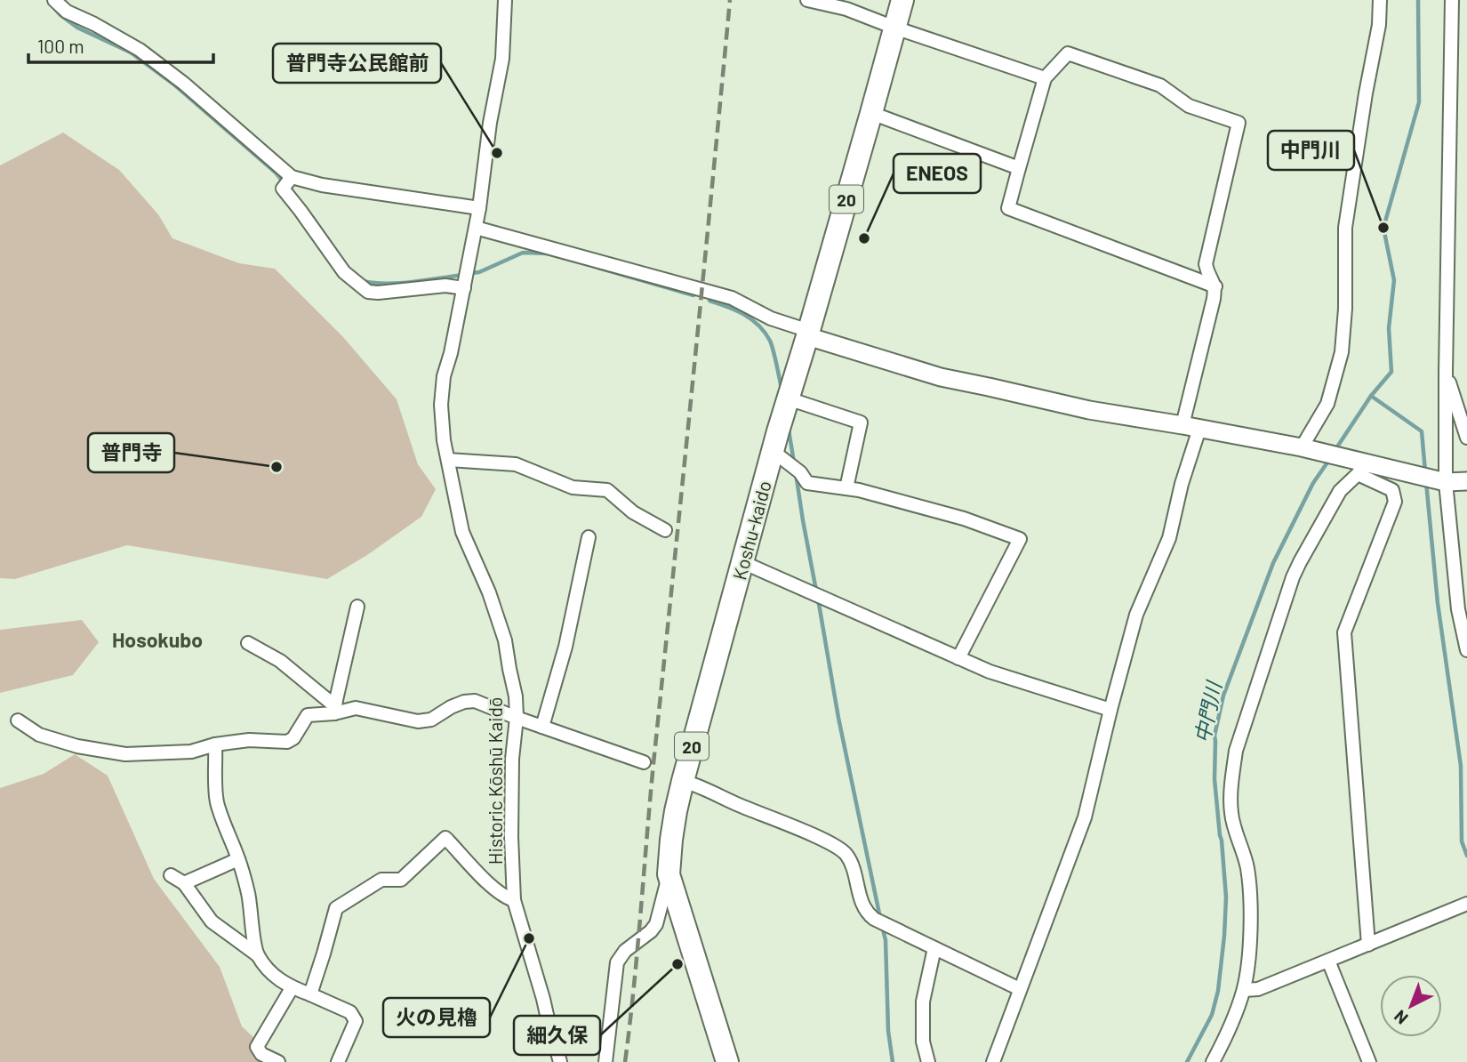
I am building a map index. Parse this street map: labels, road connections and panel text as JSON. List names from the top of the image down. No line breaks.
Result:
{"streets":{"highway":["20","Koshu-kaido"],"street":["Historic Kōshū Kaidō"]},"districts":["Hosokubo"],"water":["中門川"],"places":["普門寺公民館前","中門川","ENEOS","普門寺","火の見櫓","細久保"],"scale_bar":"100 m","north":"bottom left"}
